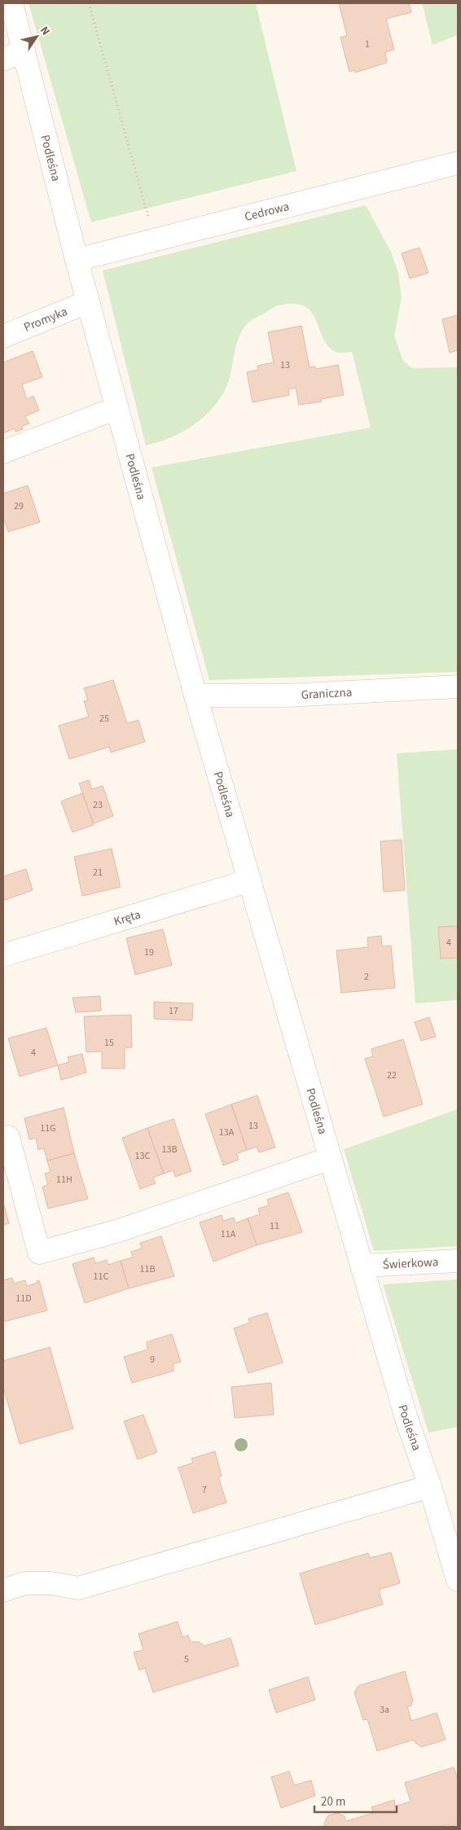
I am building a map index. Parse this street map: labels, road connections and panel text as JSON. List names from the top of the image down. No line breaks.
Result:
{"streets":{"street":["Podleśna","Cedrowa","Promyka","Graniczna","Kręta","Świerkowa"]},"crossings":[["Podleśna","Cedrowa"],["Podleśna","Promyka"],["Podleśna","Graniczna"],["Podleśna","Kręta"],["Podleśna","Świerkowa"]],"house_numbers":["1","13","29","25","23","21","4","19","2","17","15","4","22","13","11G","13A","13B","13C","11H","11","11A","11B","11C","11D","9","7","5","3a"],"scale_bar":"20 m","north":"top right"}
